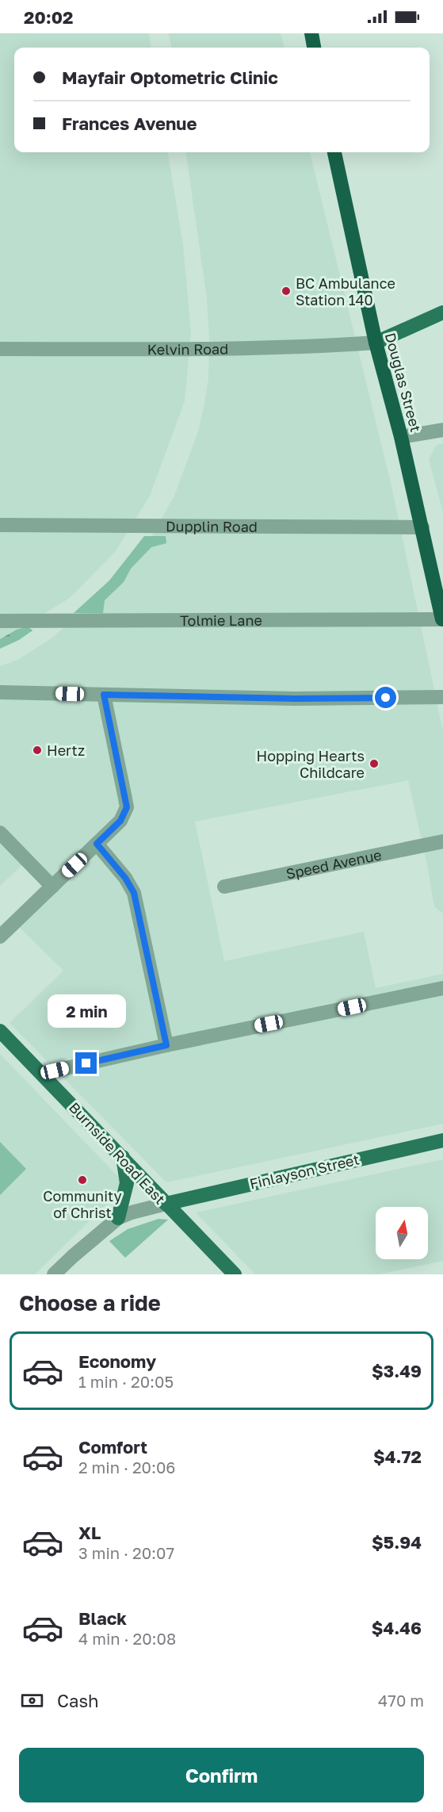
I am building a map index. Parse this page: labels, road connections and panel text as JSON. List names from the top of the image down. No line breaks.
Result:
{"streets":{"highway":["Douglas Street"],"main road":["Burnside Road East","Finlayson Street"],"street":["Kelvin Road","Dupplin Road","Tolmie Lane","Speed Avenue"]},"crossings":[["Kelvin Road","Douglas Street"],["Douglas Street","Dupplin Road"],["Douglas Street","Tolmie Lane"],["Burnside Road East","Finlayson Street"]],"places":["BC Ambulance Station 140","Hertz","Hopping Hearts Childcare","Community of Christ"],"north":"top","page":{"status":"20:02","banner":["Mayfair Optometric Clinic","Frances Avenue"],"bubble":"2 min","heading":"Choose a ride","list":[{"name":"Economy","note":"1 min · 20:05","value":"$3.49"},{"name":"Comfort","note":"2 min · 20:06","value":"$4.72"},{"name":"XL","note":"3 min · 20:07","value":"$5.94"},{"name":"Black","note":"4 min · 20:08","value":"$4.46"}],"pay":["Cash","470 m"],"buttons":"Confirm"}}
